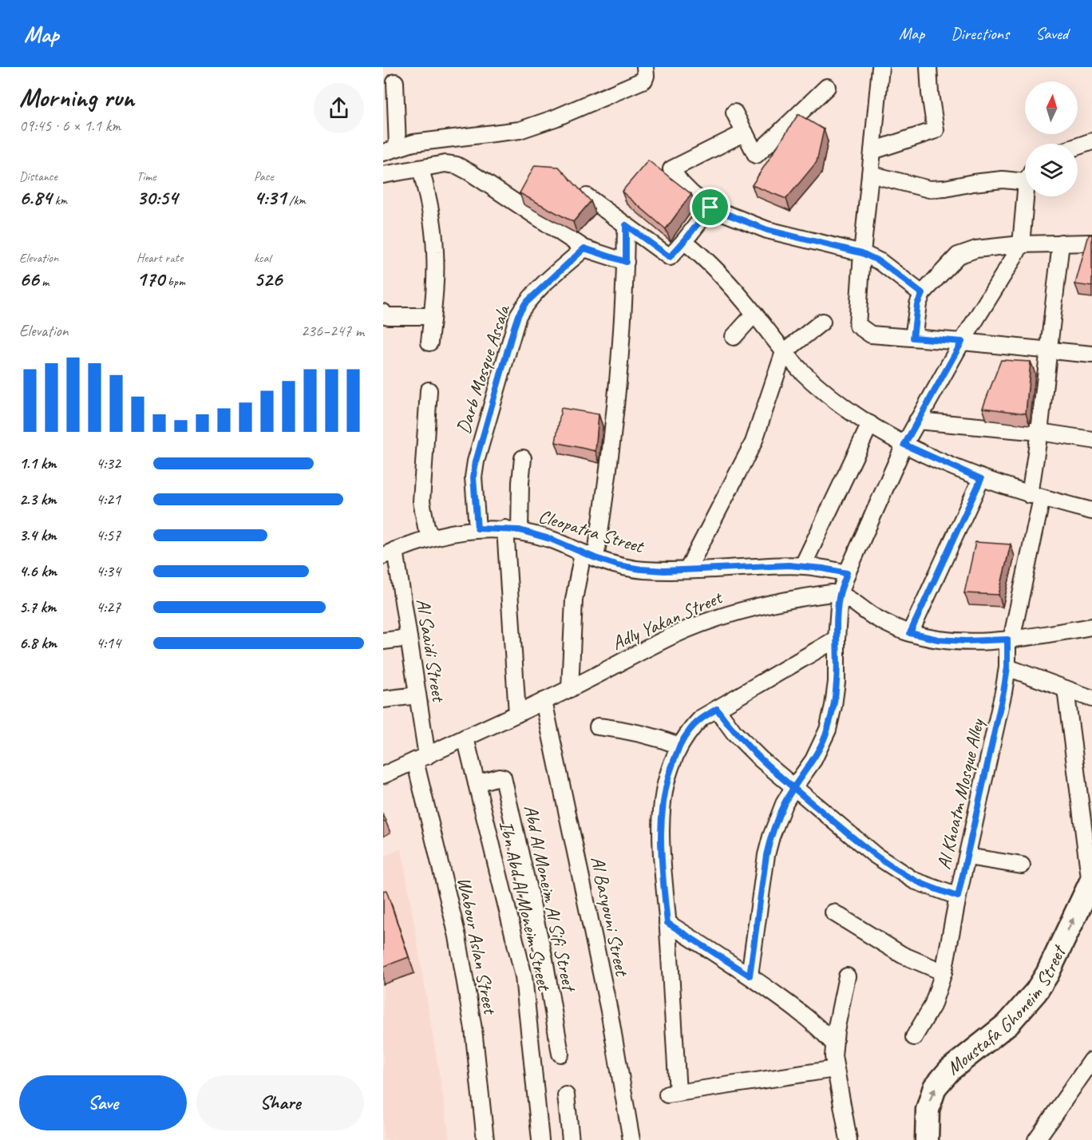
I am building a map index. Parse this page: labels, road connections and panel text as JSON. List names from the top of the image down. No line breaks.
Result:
{"streets":{"street":["Darb Mosque Assala","Cleopatra Street","Adly Yakan Street","Al Saaidi Street","Al Khoatm Mosque Alley","Abd Al Moneim Al Sifi Street","Ibn Abd Al Moneim Street","Al Basyouni Street","Wabour Aslan Street","Moustafa Ghoneim Street"]},"crossings":[["Darb Mosque Assala","Cleopatra Street"],["Cleopatra Street","Al Saaidi Street"],["Adly Yakan Street","Al Saaidi Street"],["Adly Yakan Street","Ibn Abd Al Moneim Street"],["Adly Yakan Street","Al Basyouni Street"],["Adly Yakan Street","Wabour Aslan Street"],["Al Saaidi Street","Wabour Aslan Street"],["Abd Al Moneim Al Sifi Street","Ibn Abd Al Moneim Street"]],"north":"top","page":{"header":"Map","nav":["Map","Directions","Saved"],"heading":["Morning run","09:45 · 6 × 1.1 km"],"stats":[["Distance","6.84 km"],["Time","30:54"],["Pace","4:31 /km"],["Elevation","66 m"],["Heart rate","170 bpm"],["kcal","526"]],"chart":["Elevation","236–247 m"],"list":[{"name":"1.1 km","note":"4:32"},{"name":"2.3 km","note":"4:21"},{"name":"3.4 km","note":"4:57"},{"name":"4.6 km","note":"4:34"},{"name":"5.7 km","note":"4:27"},{"name":"6.8 km","note":"4:14"}],"buttons":["Save","Share"]}}
